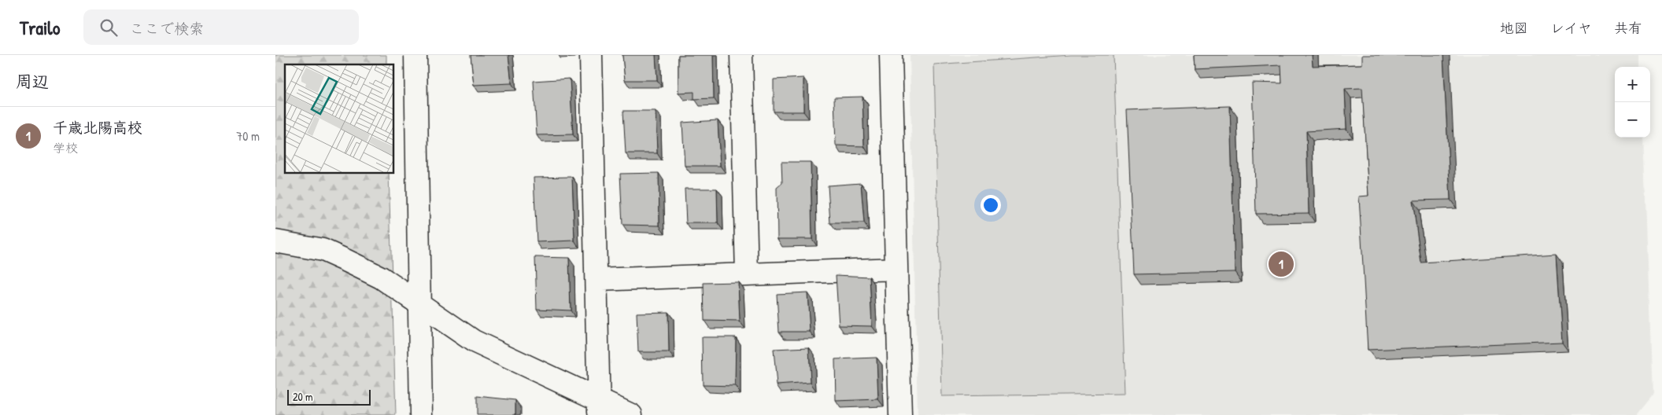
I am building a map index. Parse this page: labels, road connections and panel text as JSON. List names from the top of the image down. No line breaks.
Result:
{"scale_bar":"20 m","page":{"header":"Trailo","search":"ここで検索","nav":["地図","レイヤ","共有"],"heading":"周辺","map_buttons":["+","−"],"list":[{"mark":"1","name":"千歳北陽高校","note":"学校","value":"70 m"}],"pins":"1","scale":"20 m"}}
